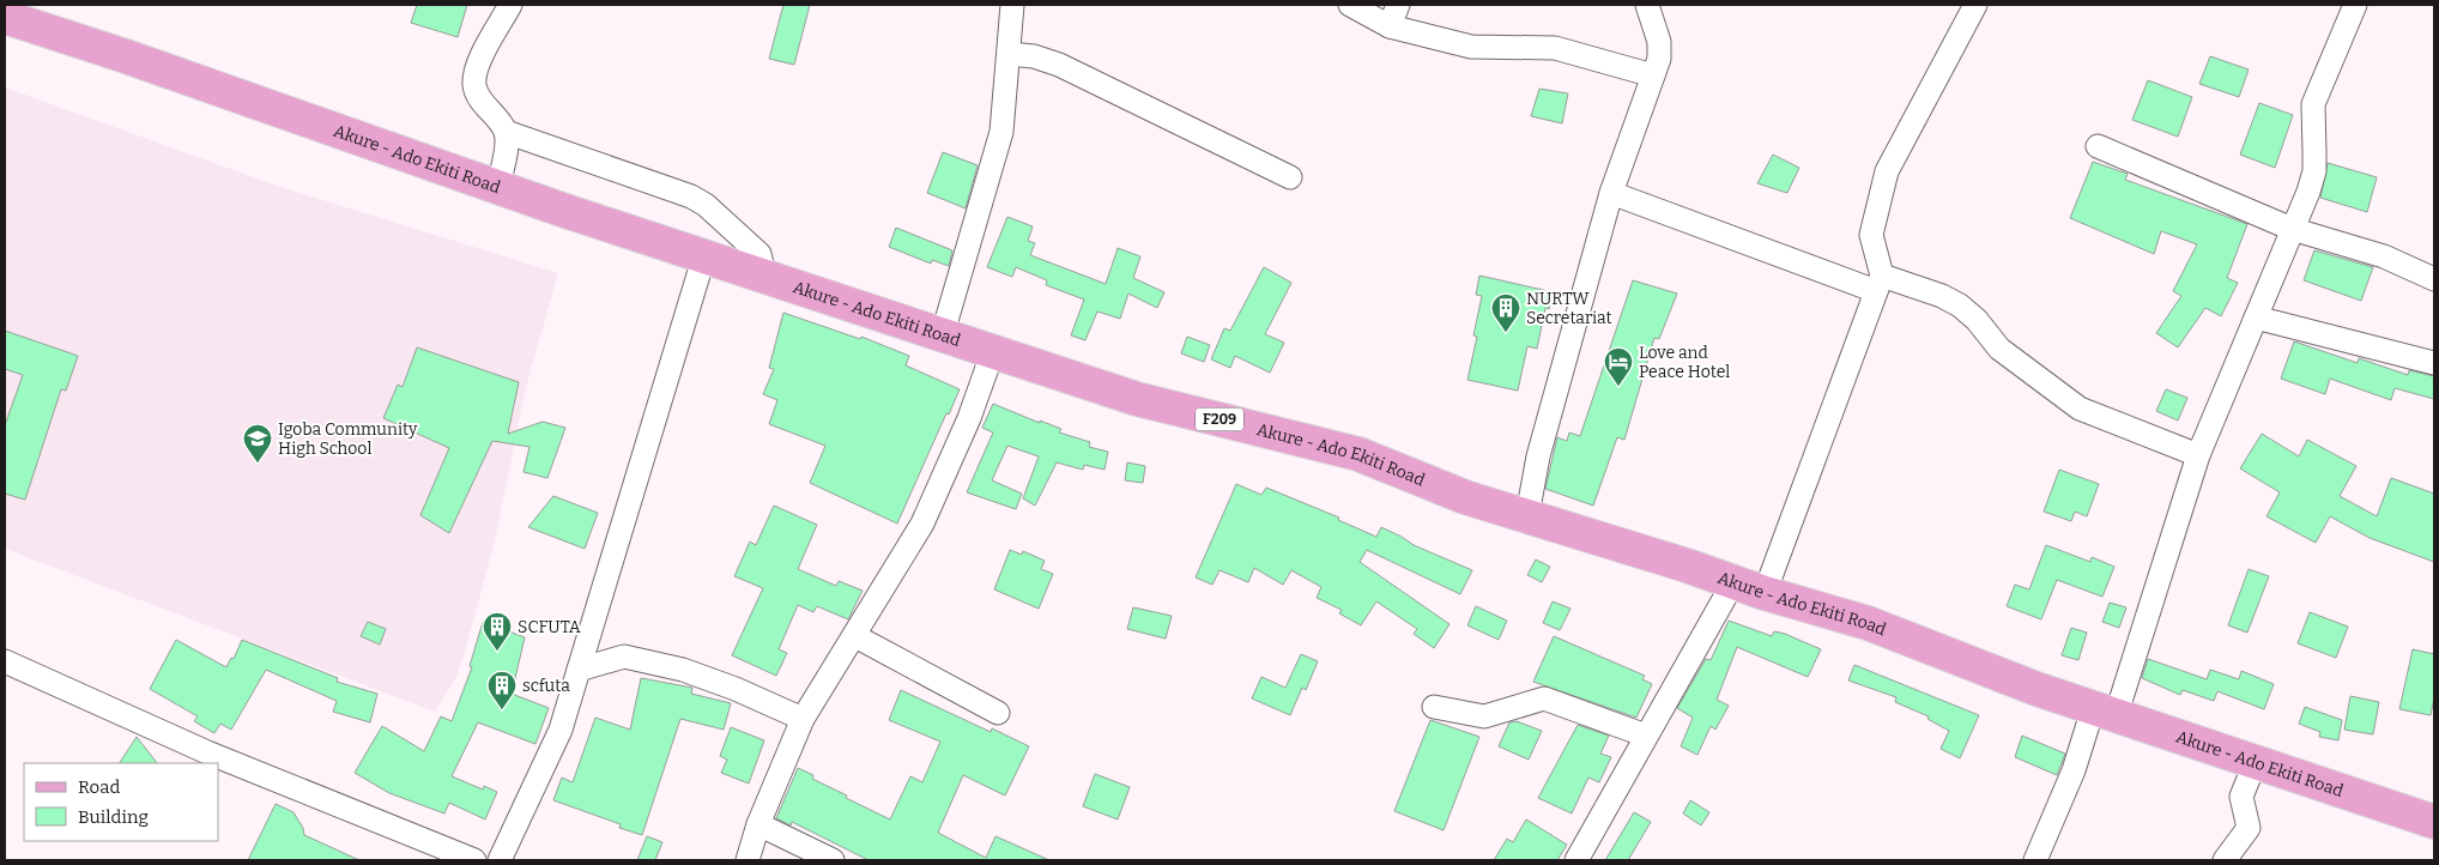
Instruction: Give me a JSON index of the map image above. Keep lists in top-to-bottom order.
{
  "streets": {
    "main road": ["Akure - Ado Ekiti Road", "F209"]
  },
  "places": {
    "building": ["NURTW Secretariat", "SCFUTA", "scfuta"],
    "hotel": ["Love and Peace Hotel"],
    "school or university": ["Igoba Community High School"]
  },
  "legend": ["Road", "Building"]
}
